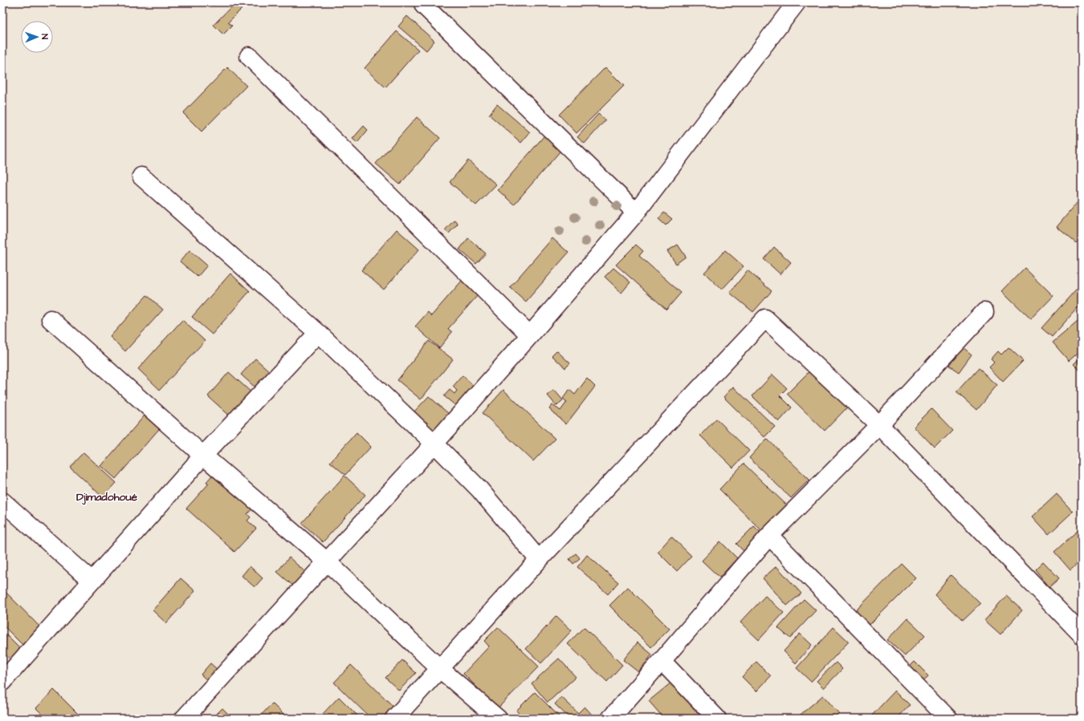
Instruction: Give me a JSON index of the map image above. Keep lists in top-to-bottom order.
{
  "districts": ["Djimadohoué"],
  "north": "right"
}
